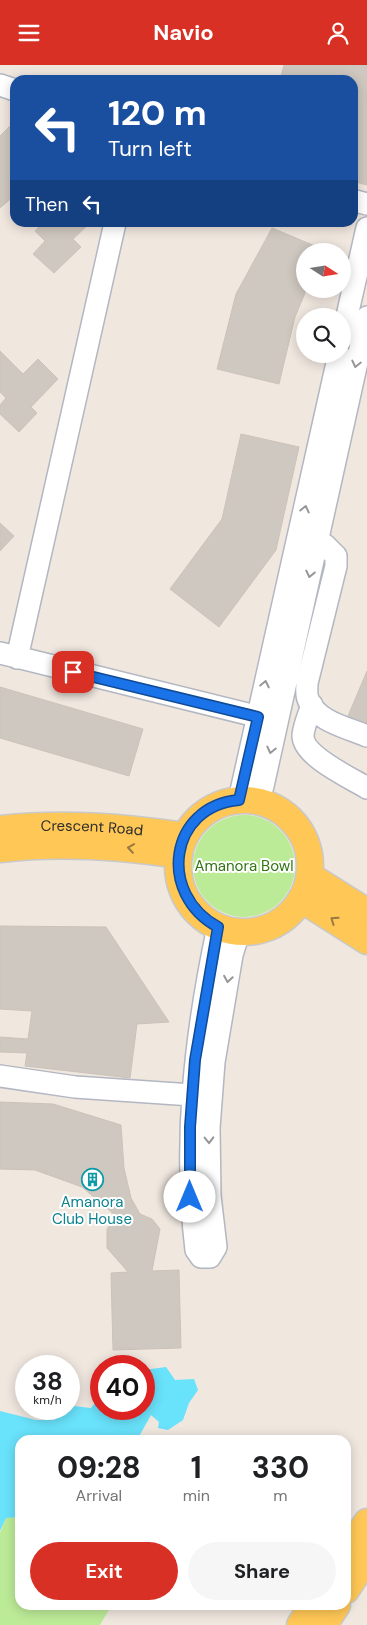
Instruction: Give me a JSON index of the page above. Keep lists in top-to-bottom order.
{
  "streets": {
    "main road": ["Crescent Road"]
  },
  "parks": ["Amanora Bowl"],
  "places": {
    "building": ["Amanora Club House"]
  },
  "north": "right",
  "page": {
    "header": "Navio",
    "turn": ["120 m", "Turn left"],
    "then": "Then",
    "speed": "38 km/h",
    "limit": "40",
    "eta": [
      "09:28",
      "Arrival",
      "1",
      "min",
      "330",
      "m"
    ],
    "buttons": ["Exit", "Share"]
  }
}
